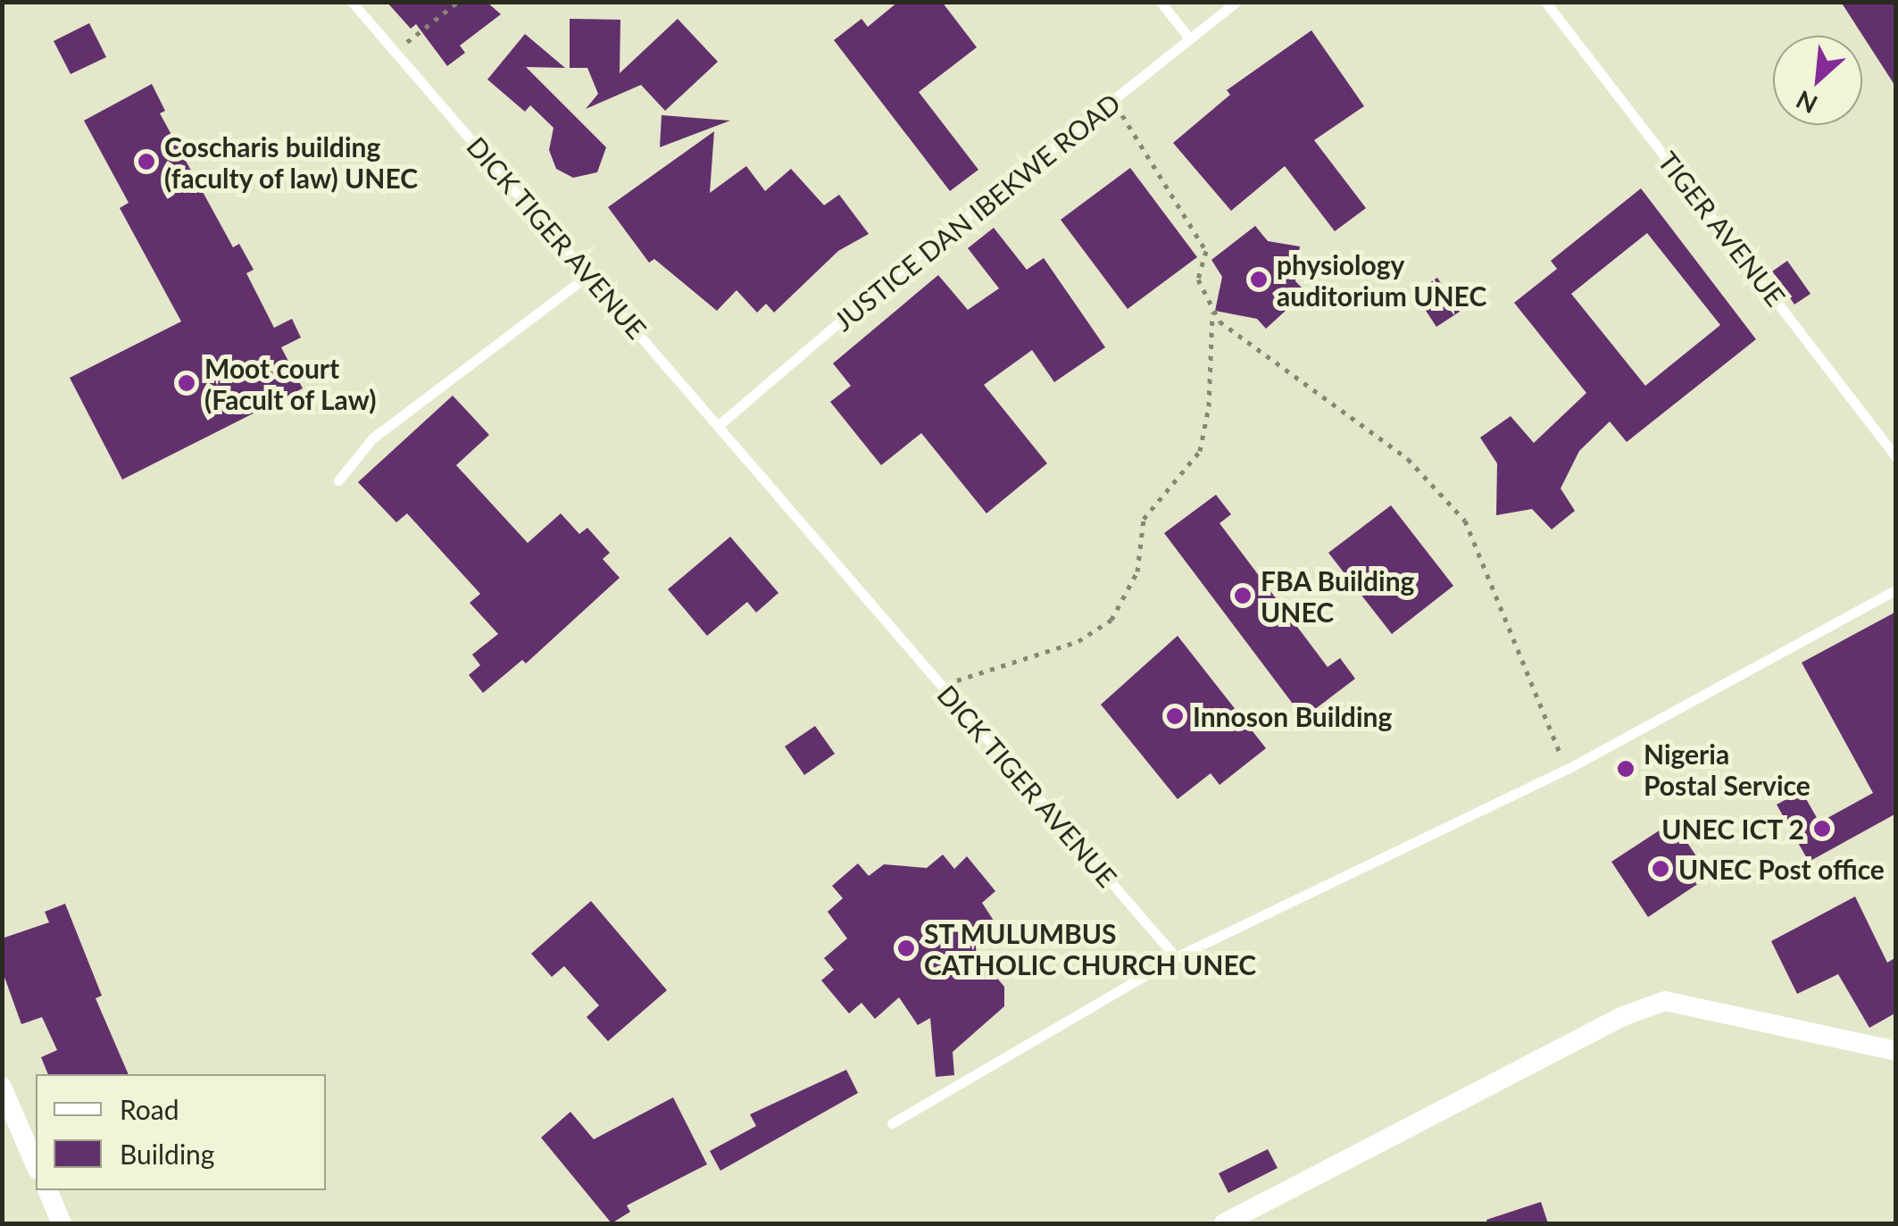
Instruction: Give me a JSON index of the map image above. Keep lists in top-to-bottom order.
{
  "streets": {
    "lane": ["JUSTICE DAN IBEKWE ROAD", "TIGER AVENUE", "DICK TIGER AVENUE"]
  },
  "crossings": [
    ["JUSTICE DAN IBEKWE ROAD", "DICK TIGER AVENUE"]
  ],
  "places": [
    "Coscharis building (faculty of law) UNEC",
    "physiology auditorium UNEC",
    "Moot court (Facult of Law)",
    "FBA Building UNEC",
    "Innoson Building",
    "Nigeria Postal Service",
    "UNEC ICT 2",
    "UNEC Post office",
    "ST MULUMBUS CATHOLIC CHURCH UNEC"
  ],
  "legend": ["Road", "Building"],
  "north": "bottom left"
}
